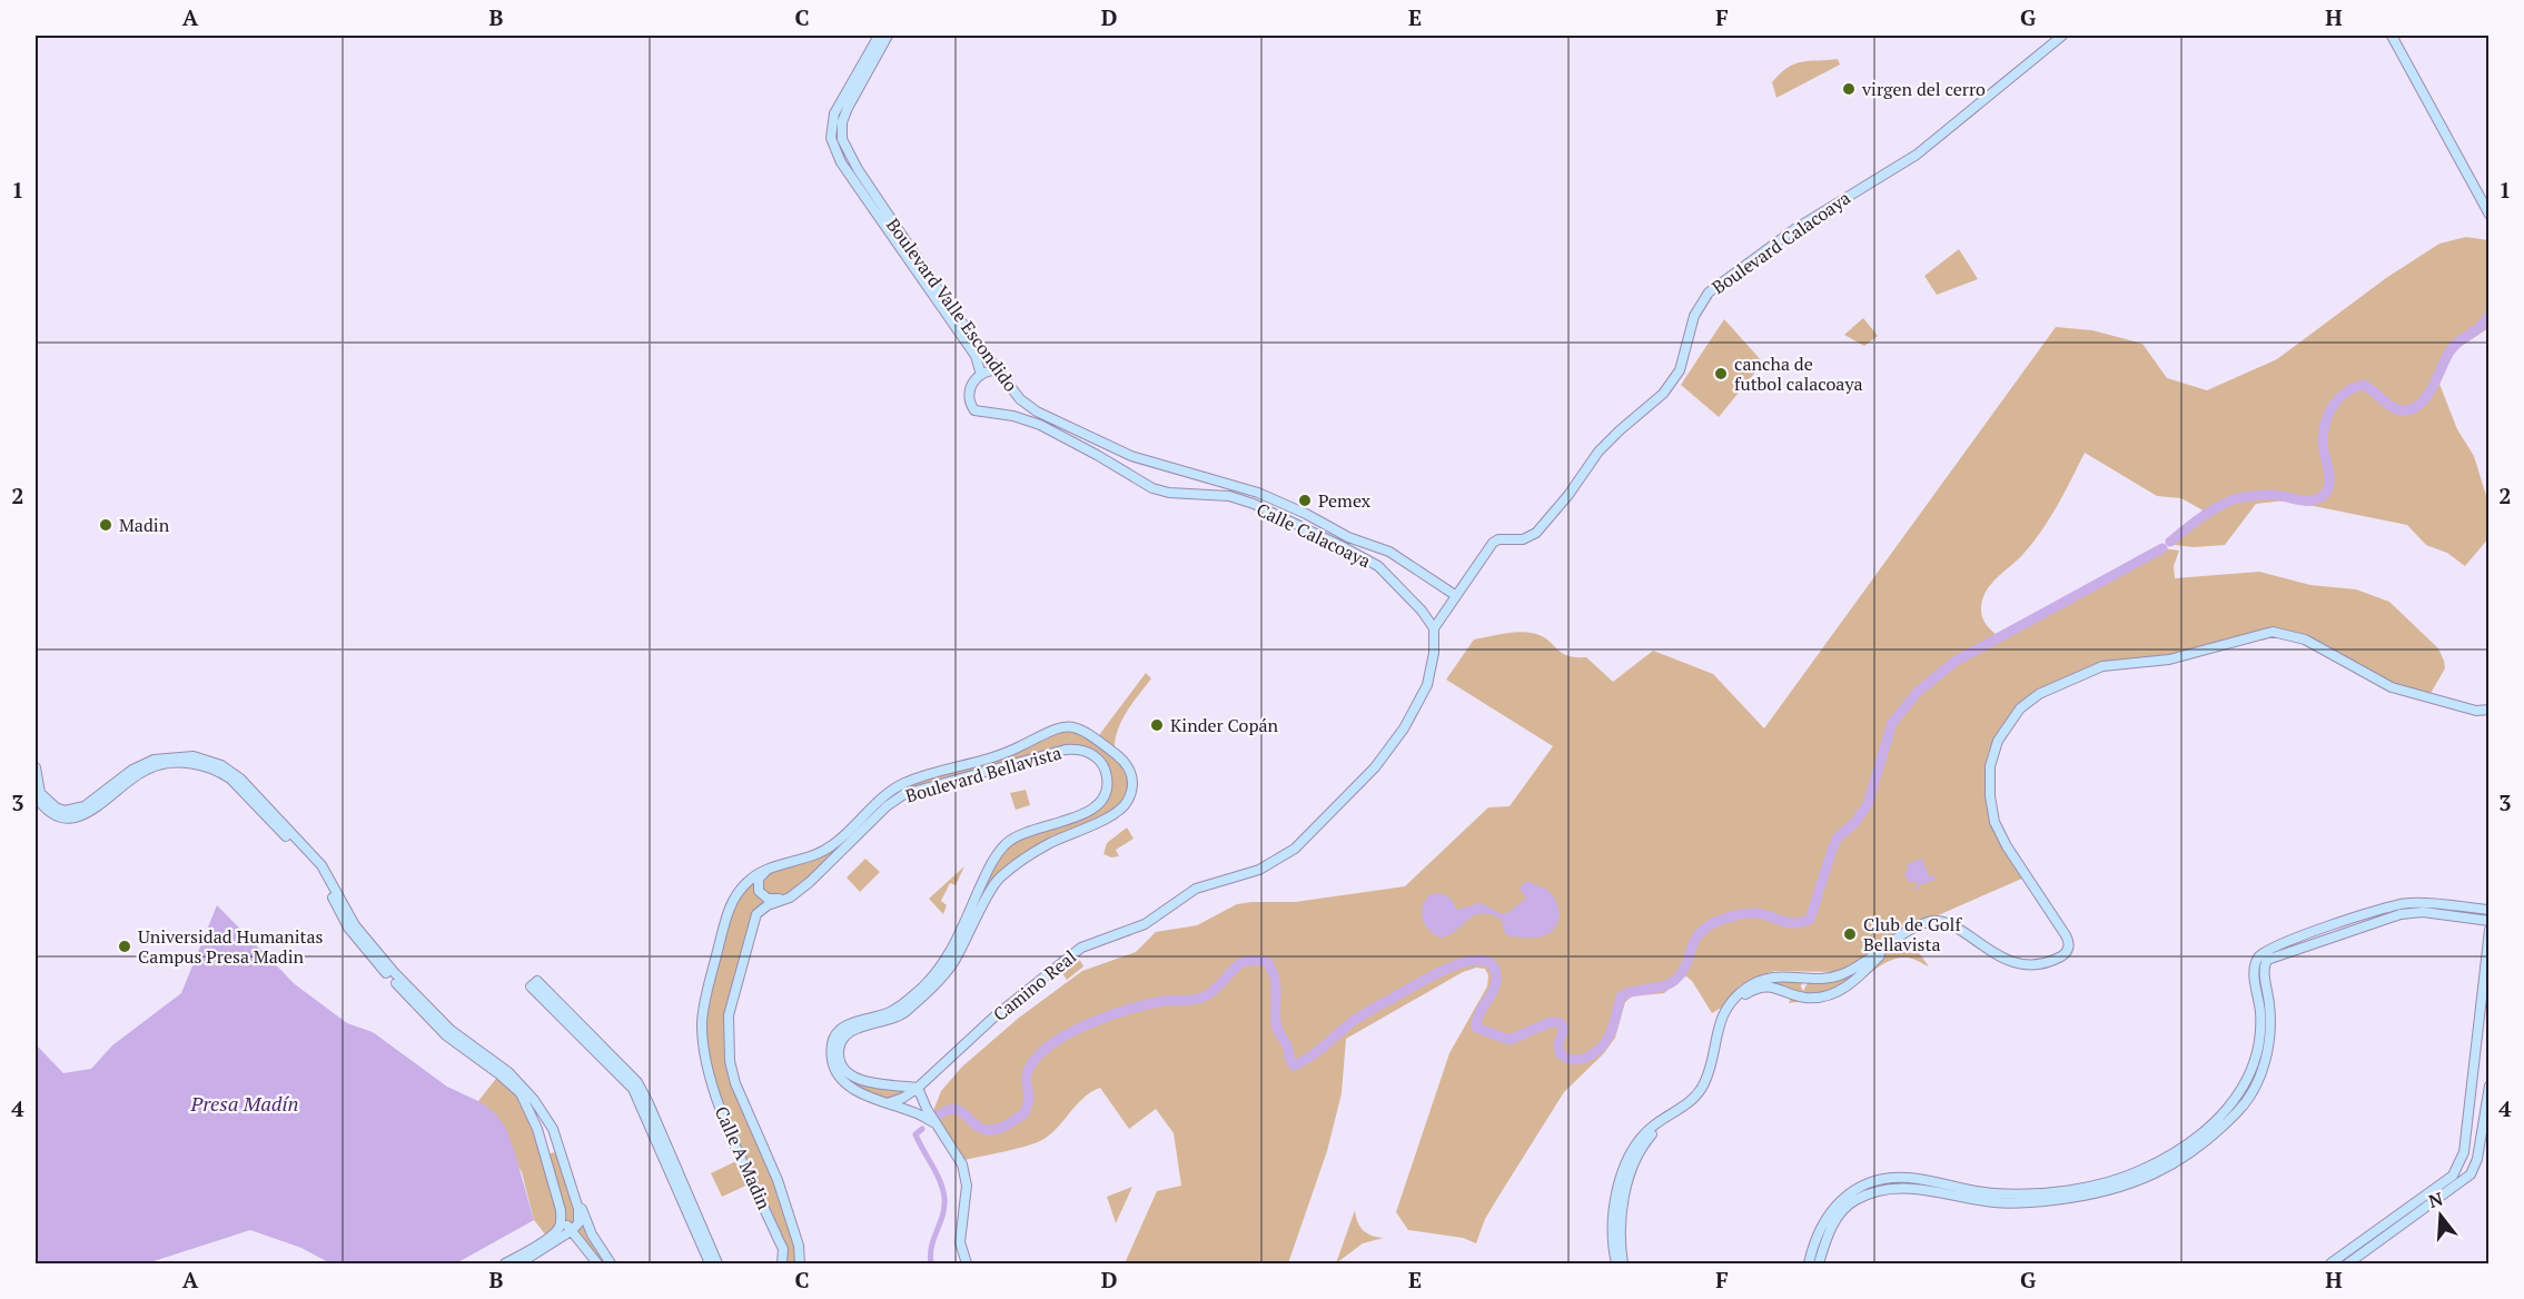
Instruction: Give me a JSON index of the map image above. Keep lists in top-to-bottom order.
{
  "streets": {
    "street": [
      "Boulevard Calacoaya",
      "Boulevard Valle Escondido",
      "Calle Calacoaya",
      "Boulevard Bellavista",
      "Camino Real",
      "Calle A Madin"
    ]
  },
  "crossings": [
    ["Boulevard Calacoaya", "Boulevard Valle Escondido"],
    ["Boulevard Valle Escondido", "Calle Calacoaya"],
    ["Calle Calacoaya", "Camino Real"],
    ["Boulevard Bellavista", "Calle A Madin"]
  ],
  "water": ["Presa Madín"],
  "places": [
    "virgen del cerro",
    "cancha de futbol calacoaya",
    "Pemex",
    "Madin",
    "Kinder Copán",
    "Club de Golf Bellavista",
    "Universidad Humanitas Campus Presa Madin"
  ],
  "north": "top",
  "grid": {
    "columns": [
      "A",
      "B",
      "C",
      "D",
      "E",
      "F",
      "G",
      "H"
    ],
    "rows": [
      "1",
      "2",
      "3",
      "4"
    ]
  }
}
